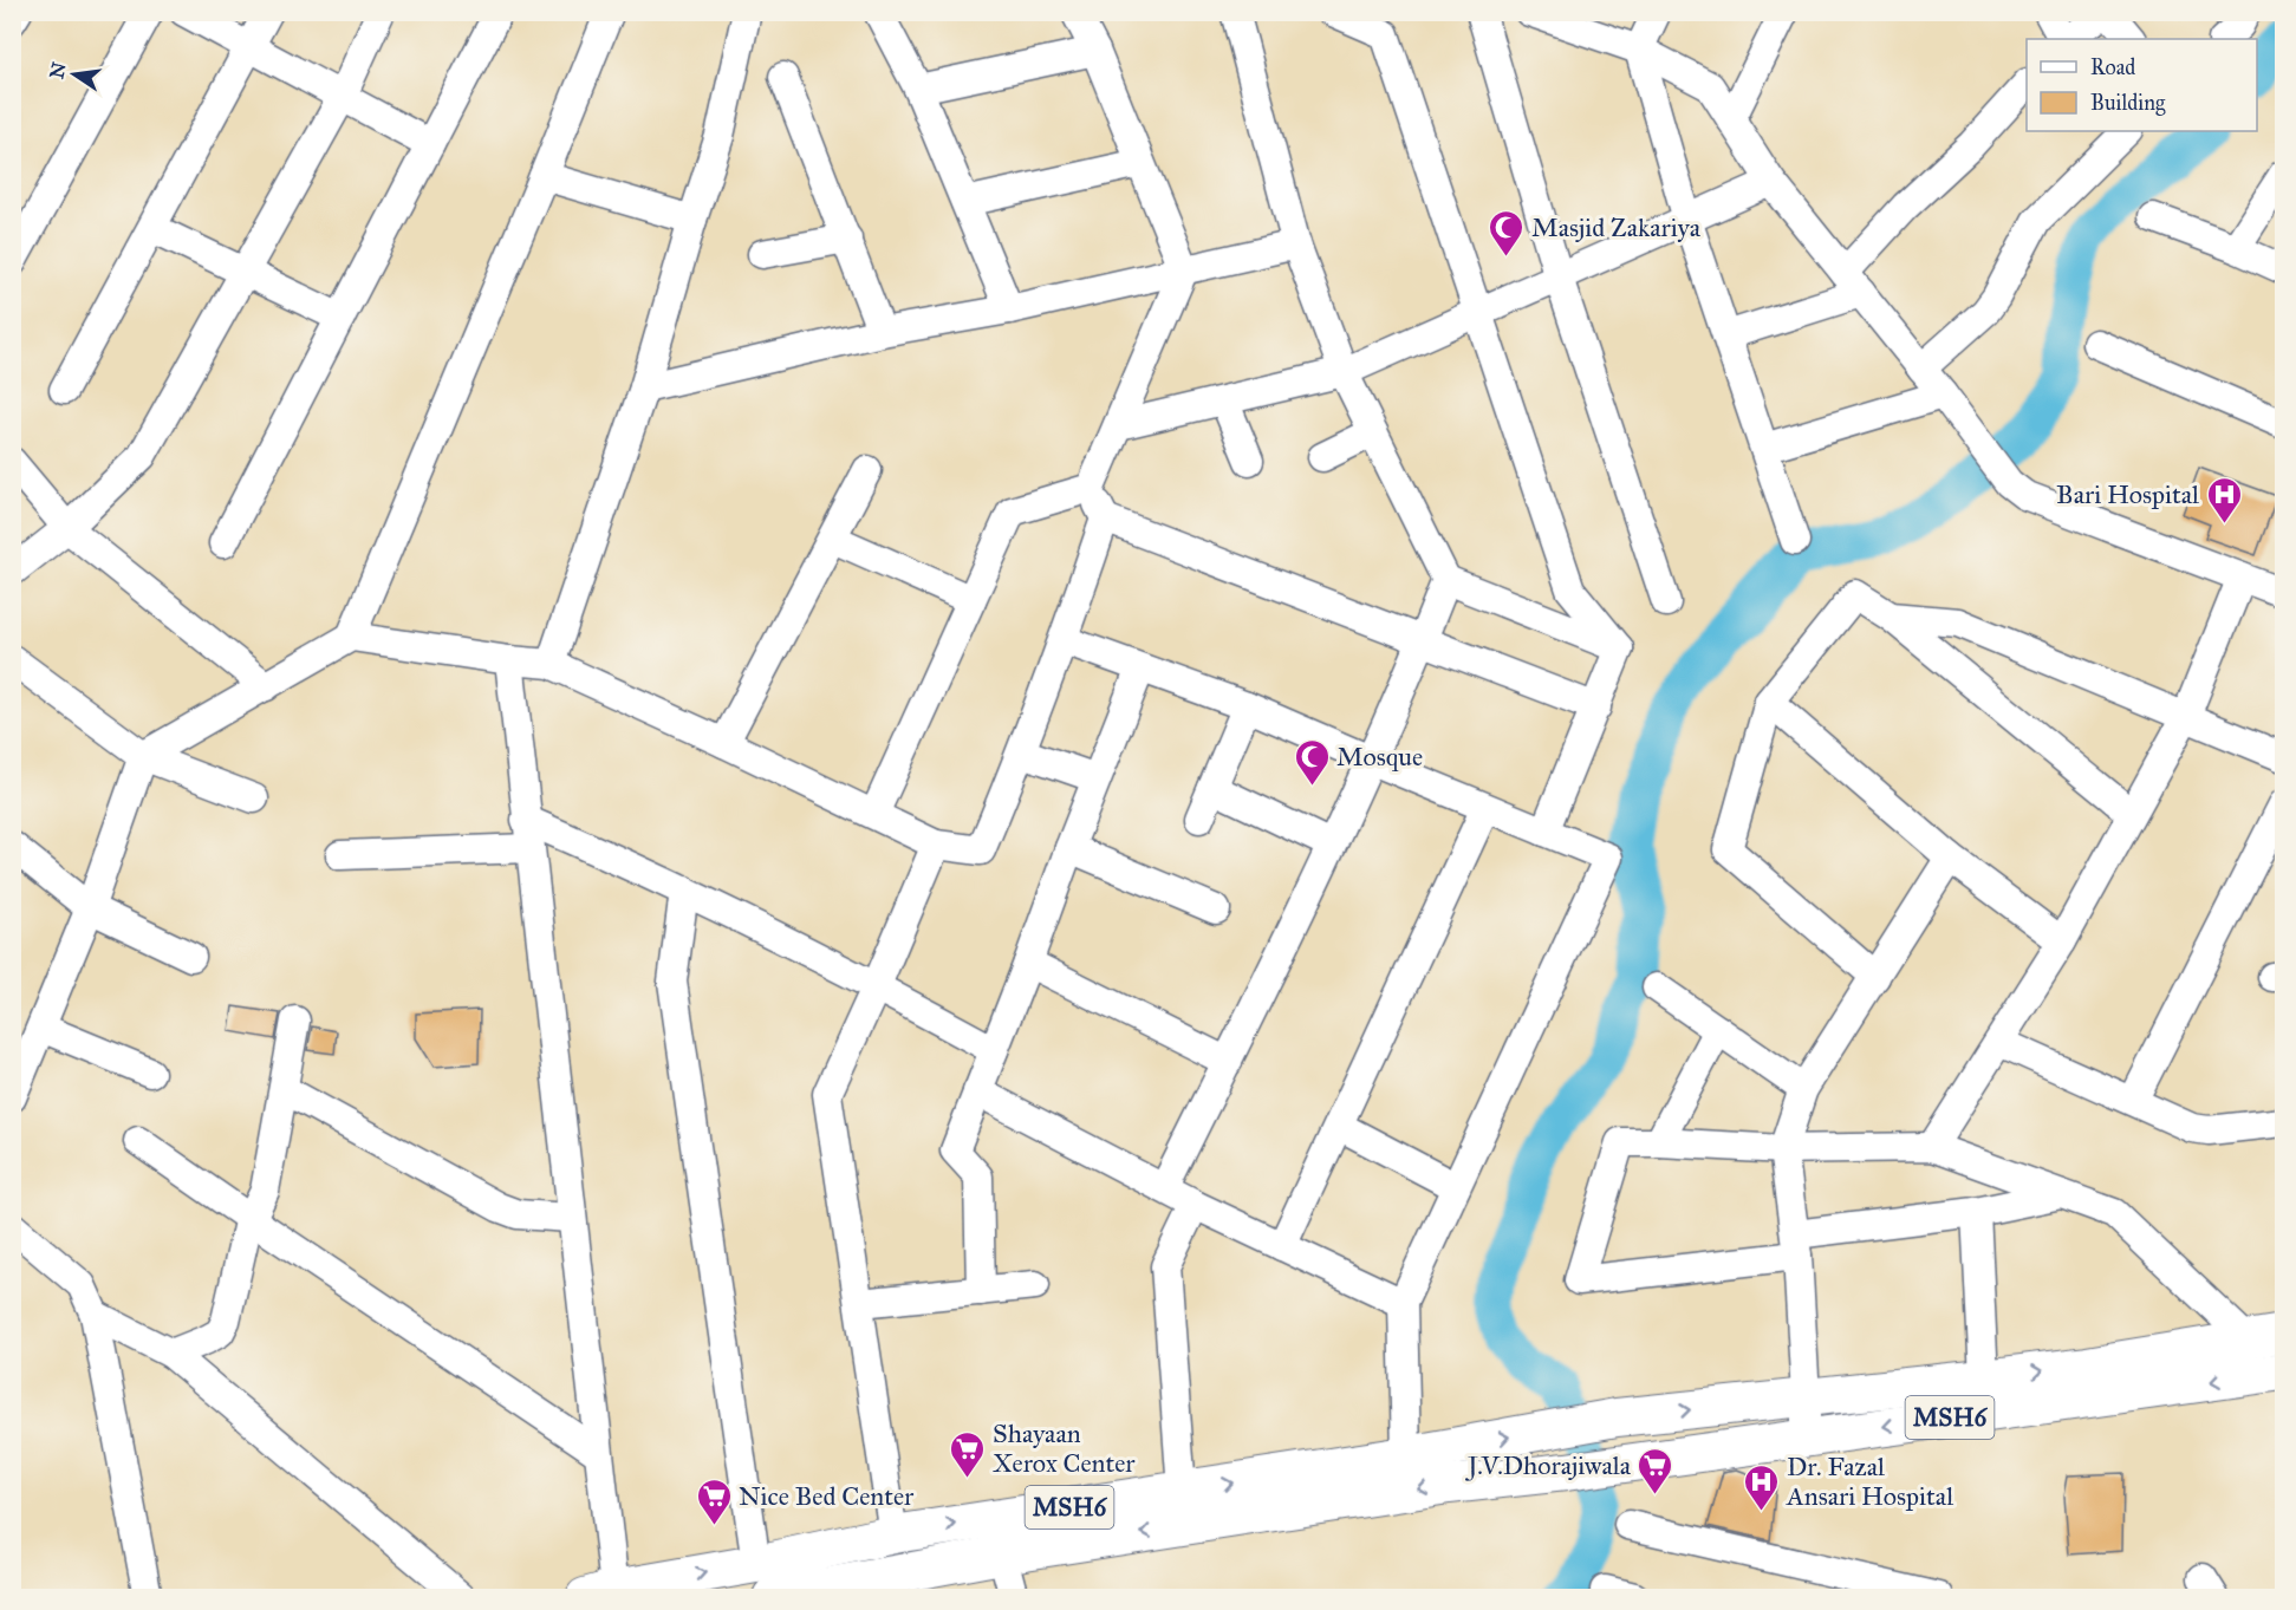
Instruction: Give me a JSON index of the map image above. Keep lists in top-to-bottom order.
{
  "streets": {
    "main road": ["MSH6"]
  },
  "places": {
    "mosque": ["Masjid Zakariya", "Mosque"],
    "hospital": ["Bari Hospital", "Dr. Fazal Ansari Hospital"],
    "supermarket": ["Shayaan Xerox Center", "J.V.Dhorajiwala", "Nice Bed Center"]
  },
  "legend": ["Road", "Building"],
  "north": "left"
}
